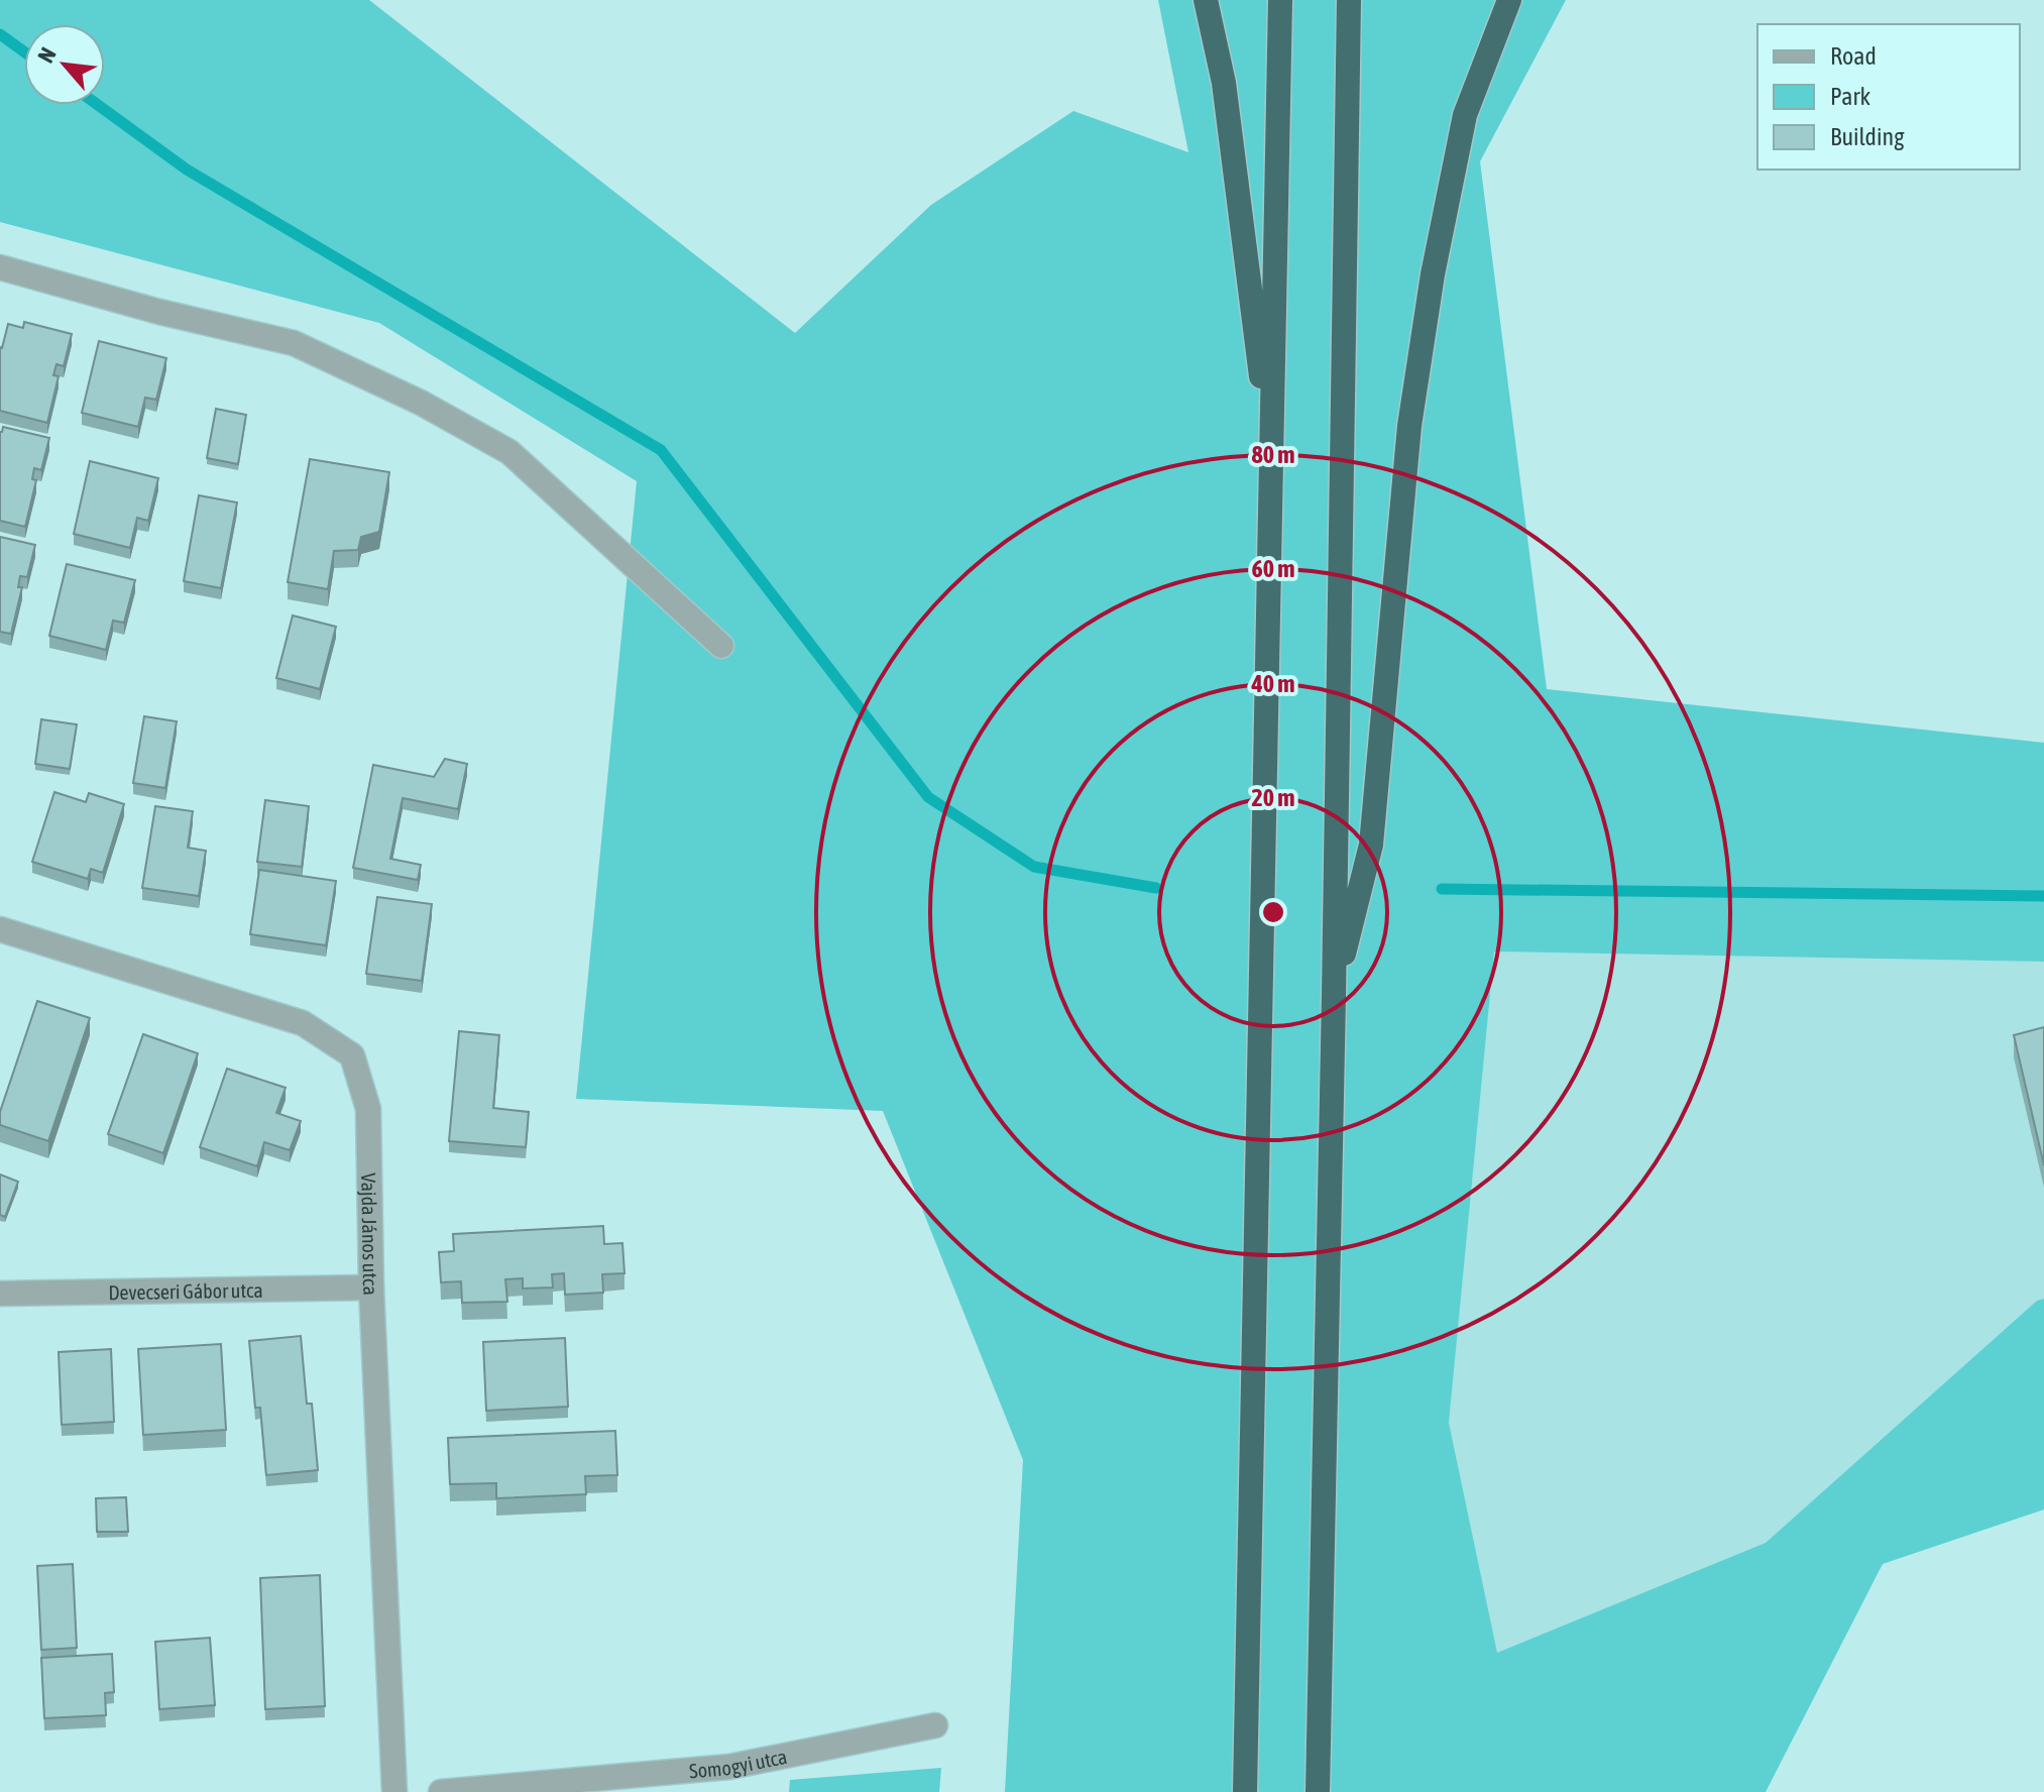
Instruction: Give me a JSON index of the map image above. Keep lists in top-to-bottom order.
{
  "streets": {
    "street": ["Vajda János utca", "Devecseri Gábor utca", "Somogyi utca"]
  },
  "crossings": [
    ["Vajda János utca", "Devecseri Gábor utca"]
  ],
  "legend": ["Road", "Park", "Building"],
  "north": "top left",
  "rings": [
    "80 m",
    "60 m",
    "40 m",
    "20 m"
  ]
}
